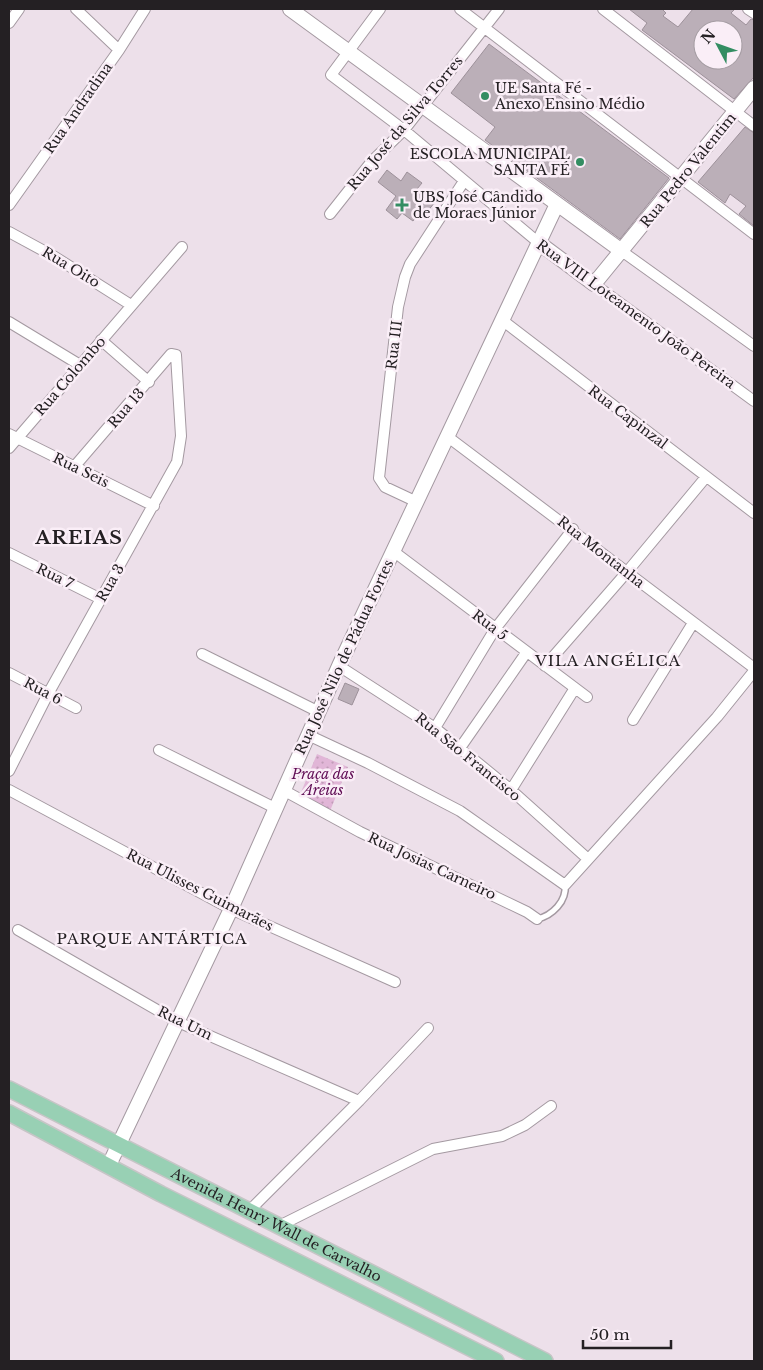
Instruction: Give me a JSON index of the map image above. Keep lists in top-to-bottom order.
{
  "streets": {
    "main road": ["Avenida Henry Wall de Carvalho"],
    "street": [
      "Rua Andradina",
      "Rua José da Silva Torres",
      "Rua Pedro Valentim",
      "Rua Oito",
      "Rua VIII Loteamento João Pereira",
      "Rua III",
      "Rua Colombo",
      "Rua 13",
      "Rua Capinzal",
      "Rua Seis",
      "Rua Montanha",
      "Rua 7",
      "Rua 3",
      "Rua 5",
      "Rua José Nilo de Pádua Fortes",
      "Rua 6",
      "Rua São Francisco",
      "Rua Josias Carneiro",
      "Rua Ulisses Guimarães",
      "Rua Um"
    ]
  },
  "crossings": [
    ["Rua José da Silva Torres", "Rua VIII Loteamento João Pereira"],
    ["Rua Pedro Valentim", "Rua VIII Loteamento João Pereira"],
    ["Rua Oito", "Rua Colombo"],
    ["Rua VIII Loteamento João Pereira", "Rua III"],
    ["Rua VIII Loteamento João Pereira", "Rua José Nilo de Pádua Fortes"],
    ["Rua III", "Rua José Nilo de Pádua Fortes"],
    ["Rua Colombo", "Rua Seis"],
    ["Rua 13", "Rua Seis"],
    ["Rua 13", "Rua 3"],
    ["Rua Capinzal", "Rua José Nilo de Pádua Fortes"],
    ["Rua Seis", "Rua 3"],
    ["Rua Montanha", "Rua José Nilo de Pádua Fortes"],
    ["Rua Montanha", "Rua Josias Carneiro"],
    ["Rua 7", "Rua 3"],
    ["Rua 3", "Rua 6"],
    ["Rua 5", "Rua José Nilo de Pádua Fortes"],
    ["Rua José Nilo de Pádua Fortes", "Rua São Francisco"],
    ["Rua José Nilo de Pádua Fortes", "Rua Josias Carneiro"],
    ["Rua José Nilo de Pádua Fortes", "Rua Ulisses Guimarães"],
    ["Rua José Nilo de Pádua Fortes", "Rua Um"],
    ["Rua José Nilo de Pádua Fortes", "Avenida Henry Wall de Carvalho"],
    ["Rua São Francisco", "Rua Josias Carneiro"]
  ],
  "districts": ["AREIAS", "VILA ANGÉLICA", "PARQUE ANTÁRTICA"],
  "parks": ["Praça das Areias"],
  "places": {
    "other": ["UE Santa Fé - Anexo Ensino Médio", "ESCOLA MUNICIPAL SANTA FÉ"],
    "health": ["UBS José Cândido de Moraes Júnior"]
  },
  "scale_bar": "50 m",
  "north": "top left"
}
